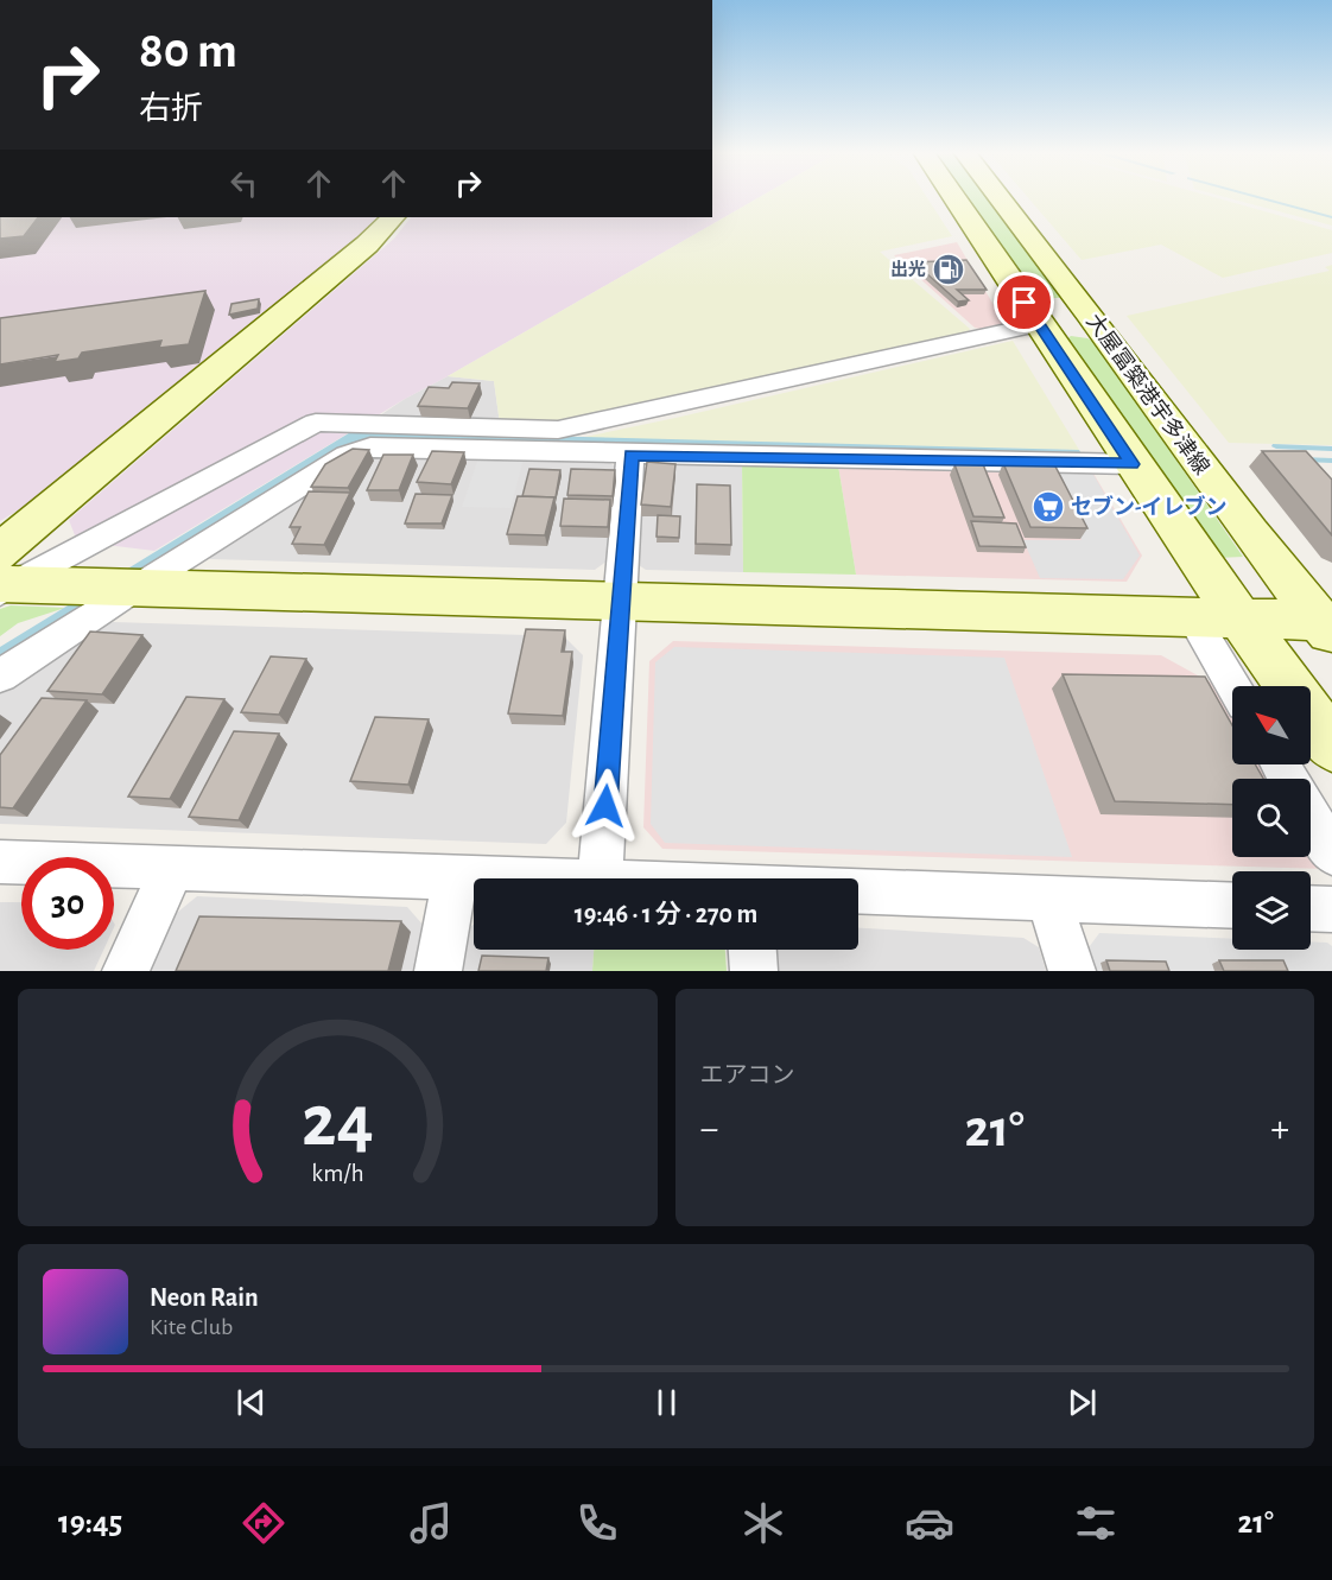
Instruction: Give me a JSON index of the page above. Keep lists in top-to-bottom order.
{
  "streets": {
    "main road": ["大屋冨築港宇多津線"]
  },
  "places": {
    "fuel station": ["出光"],
    "supermarket": ["セブン-イレブン"]
  },
  "north": "top left",
  "page": {
    "turn": ["80 m", "右折"],
    "limit": "30",
    "trip": "19:46 · 1 分 · 270 m",
    "tile": "エアコン",
    "heat": ["−", "21°", "+"],
    "song": ["Neon Rain", "Kite Club"],
    "tabs": ["19:45", "21°"],
    "gauge": ["24", "km/h"]
  }
}
